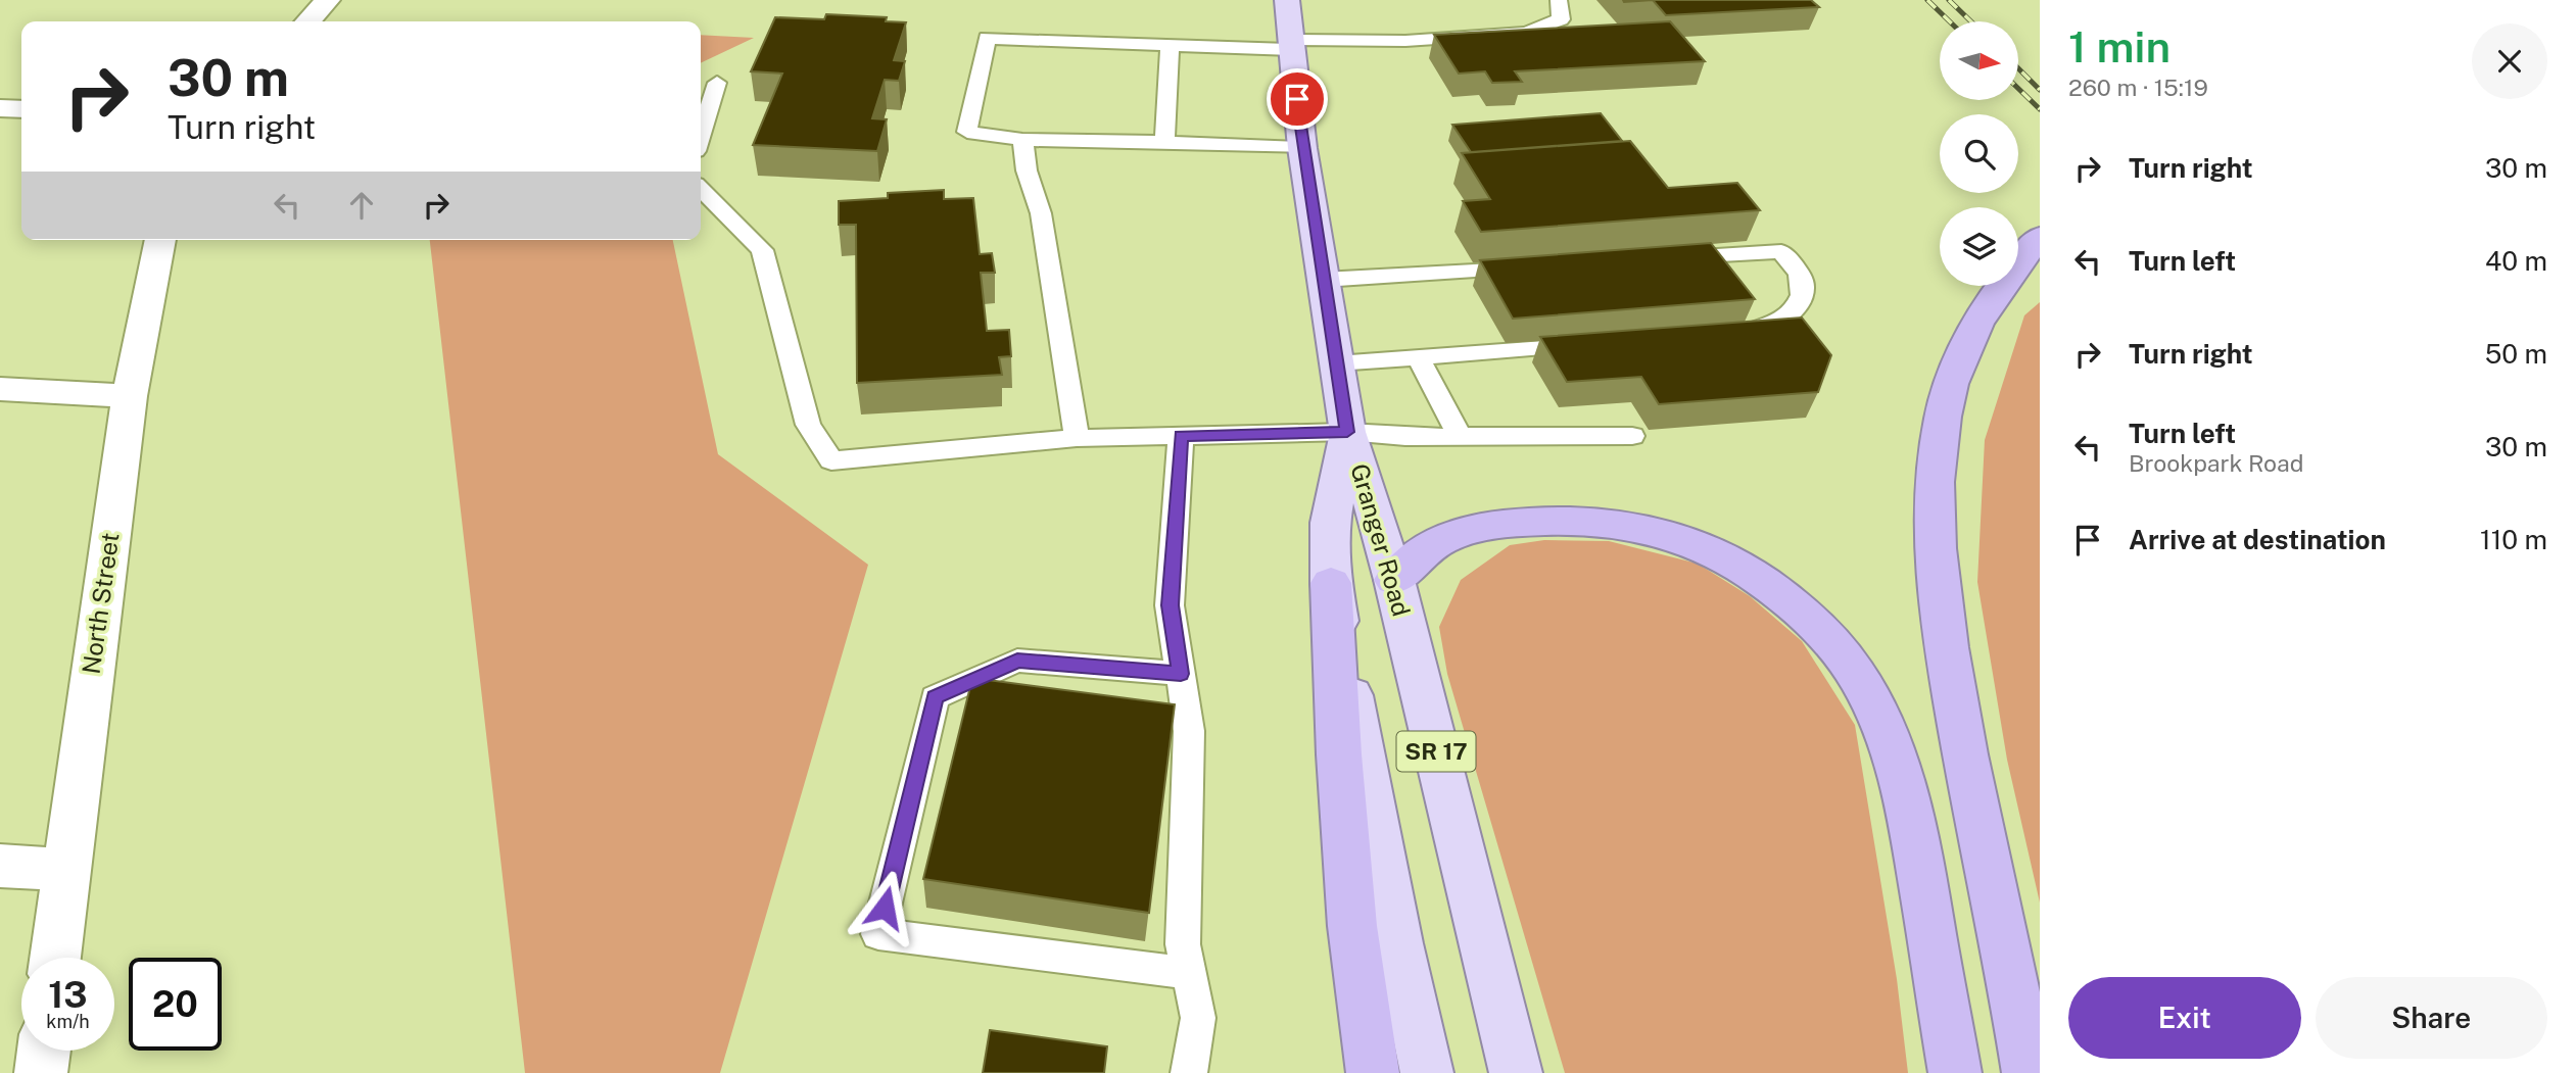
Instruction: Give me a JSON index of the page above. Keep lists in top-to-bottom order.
{
  "streets": {
    "main road": ["Granger Road", "SR 17"],
    "street": ["North Street"]
  },
  "crossings": [
    ["Granger Road", "SR 17"]
  ],
  "north": "right",
  "page": {
    "heading": ["1 min", "260 m · 15:19"],
    "turn": ["30 m", "Turn right"],
    "list": [
      {
        "name": "Turn right",
        "value": "30 m"
      },
      {
        "name": "Turn left",
        "value": "40 m"
      },
      {
        "name": "Turn right",
        "value": "50 m"
      },
      {
        "name": "Turn left",
        "note": "Brookpark Road",
        "value": "30 m"
      },
      {
        "name": "Arrive at destination",
        "value": "110 m"
      }
    ],
    "speed": "13 km/h",
    "limit": "20",
    "buttons": ["Exit", "Share"]
  }
}
